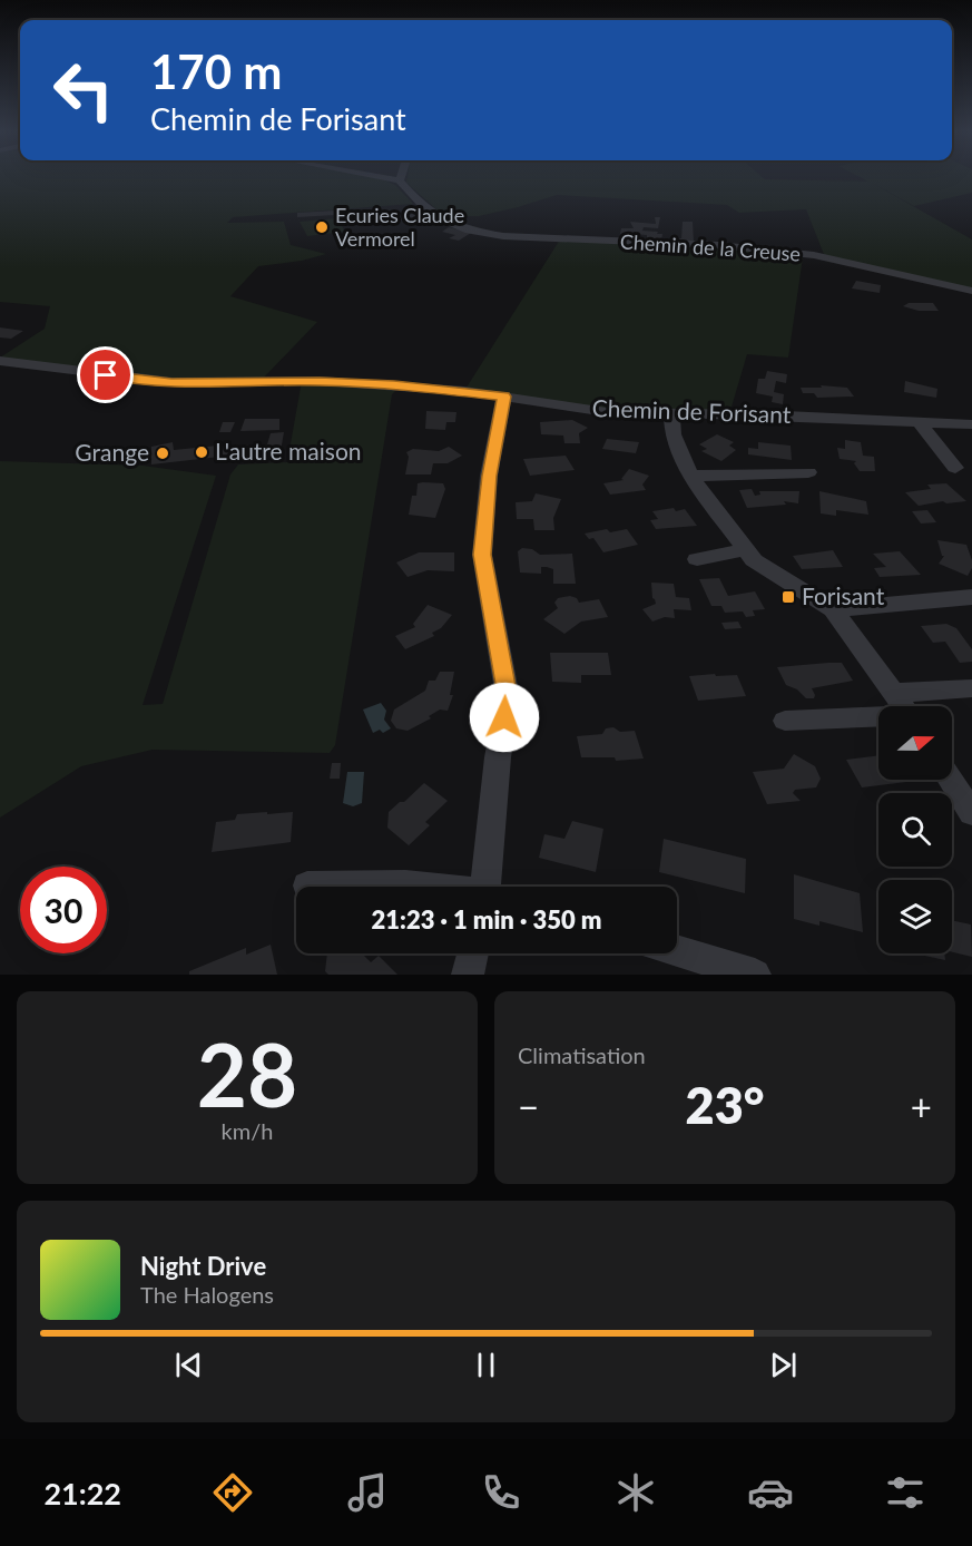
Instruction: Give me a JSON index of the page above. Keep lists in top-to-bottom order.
{
  "streets": {
    "street": ["Chemin de la Creuse", "Chemin de Forisant"]
  },
  "places": {
    "other": ["Ecuries Claude Vermorel", "L'autre maison", "Grange"],
    "transit": ["Forisant"]
  },
  "north": "right",
  "page": {
    "turn": ["170 m", "Chemin de Forisant"],
    "limit": "30",
    "trip": "21:23 · 1 min · 350 m",
    "tile": [
      ["28", "km/h"],
      "Climatisation"
    ],
    "heat": ["−", "23°", "+"],
    "song": ["Night Drive", "The Halogens"],
    "tabs": "21:22"
  }
}
